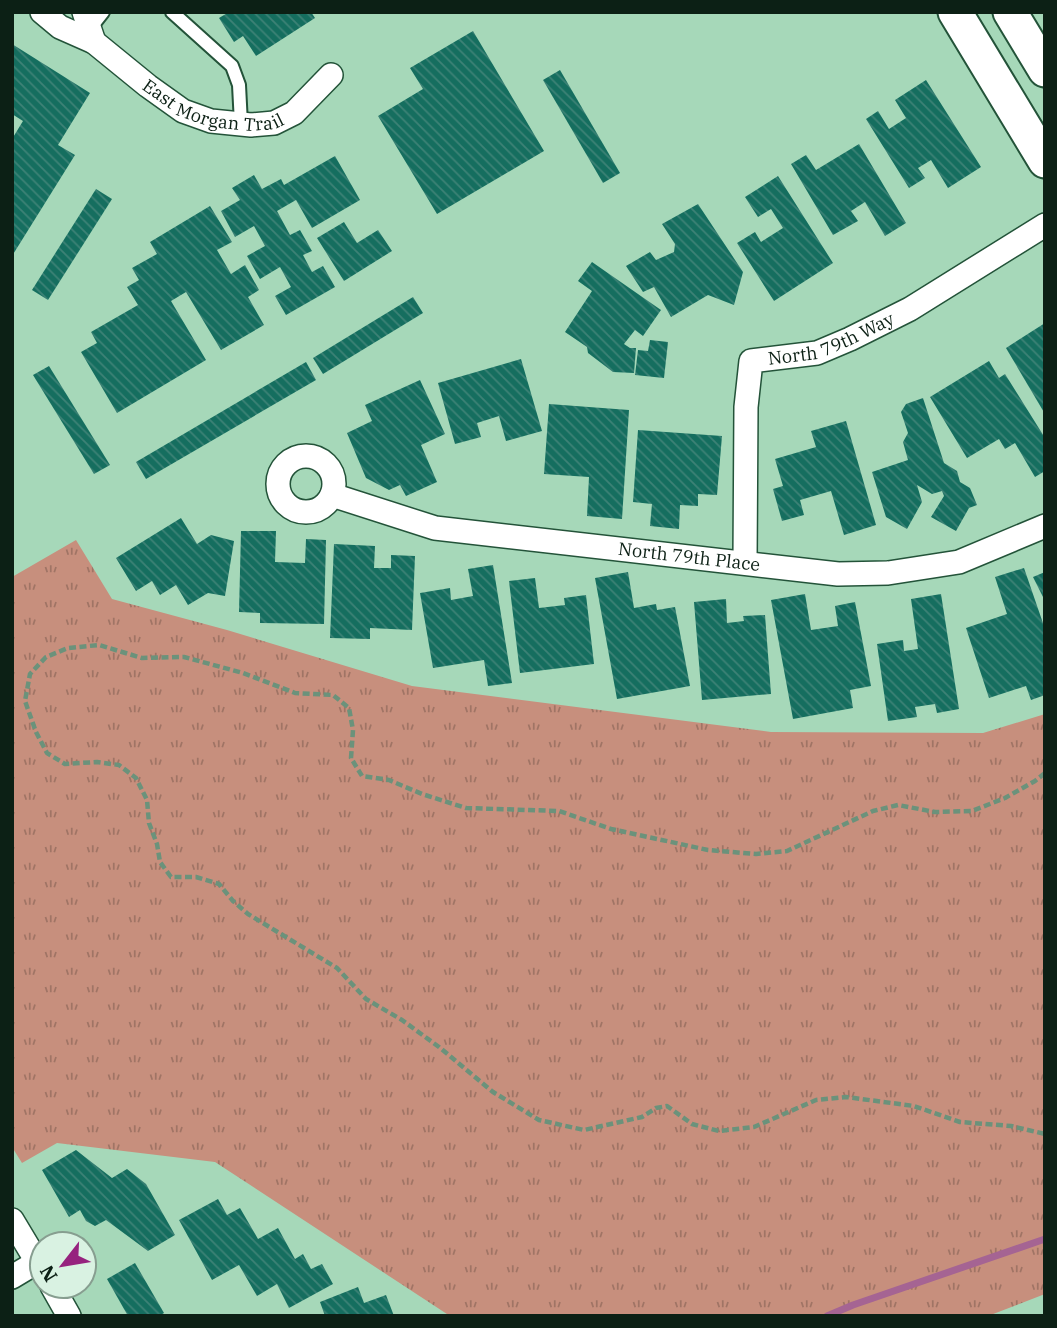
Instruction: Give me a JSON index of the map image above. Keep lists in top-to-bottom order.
{
  "streets": {
    "street": ["East Morgan Trail", "North 79th Way", "North 79th Place"]
  },
  "crossings": [
    ["North 79th Way", "North 79th Place"]
  ],
  "north": "bottom left"
}
